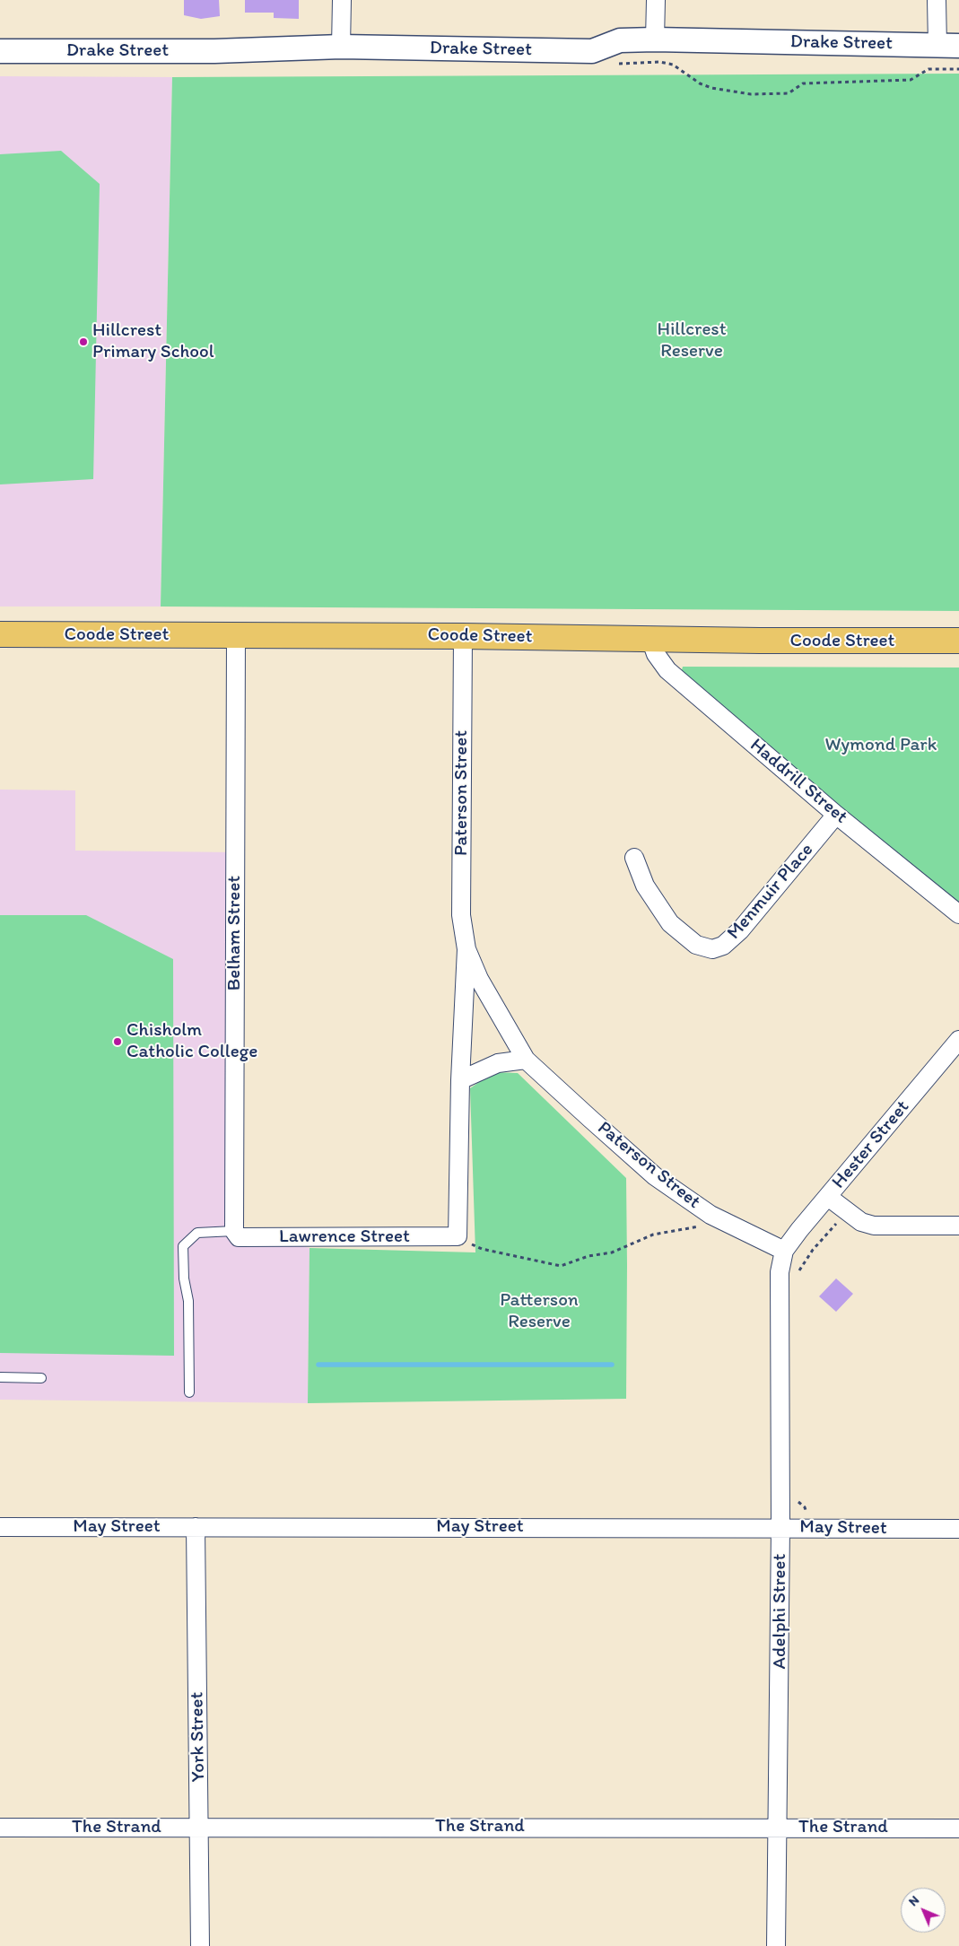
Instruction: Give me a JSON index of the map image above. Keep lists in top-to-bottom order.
{
  "streets": {
    "main road": ["Coode Street"],
    "street": [
      "Drake Street",
      "Haddrill Street",
      "Paterson Street",
      "Menmuir Place",
      "Belham Street",
      "Hester Street",
      "Lawrence Street",
      "May Street",
      "Adelphi Street",
      "York Street",
      "The Strand"
    ]
  },
  "crossings": [
    ["Coode Street", "Haddrill Street"],
    ["Coode Street", "Paterson Street"],
    ["Coode Street", "Belham Street"],
    ["Haddrill Street", "Menmuir Place"],
    ["Paterson Street", "Hester Street"],
    ["Paterson Street", "Lawrence Street"],
    ["Paterson Street", "Adelphi Street"],
    ["Belham Street", "Lawrence Street"],
    ["Hester Street", "Adelphi Street"],
    ["May Street", "Adelphi Street"],
    ["May Street", "York Street"],
    ["Adelphi Street", "The Strand"],
    ["York Street", "The Strand"]
  ],
  "parks": ["Hillcrest Reserve", "Wymond Park", "Patterson Reserve"],
  "places": ["Hillcrest Primary School", "Chisholm Catholic College"],
  "north": "top left"
}
